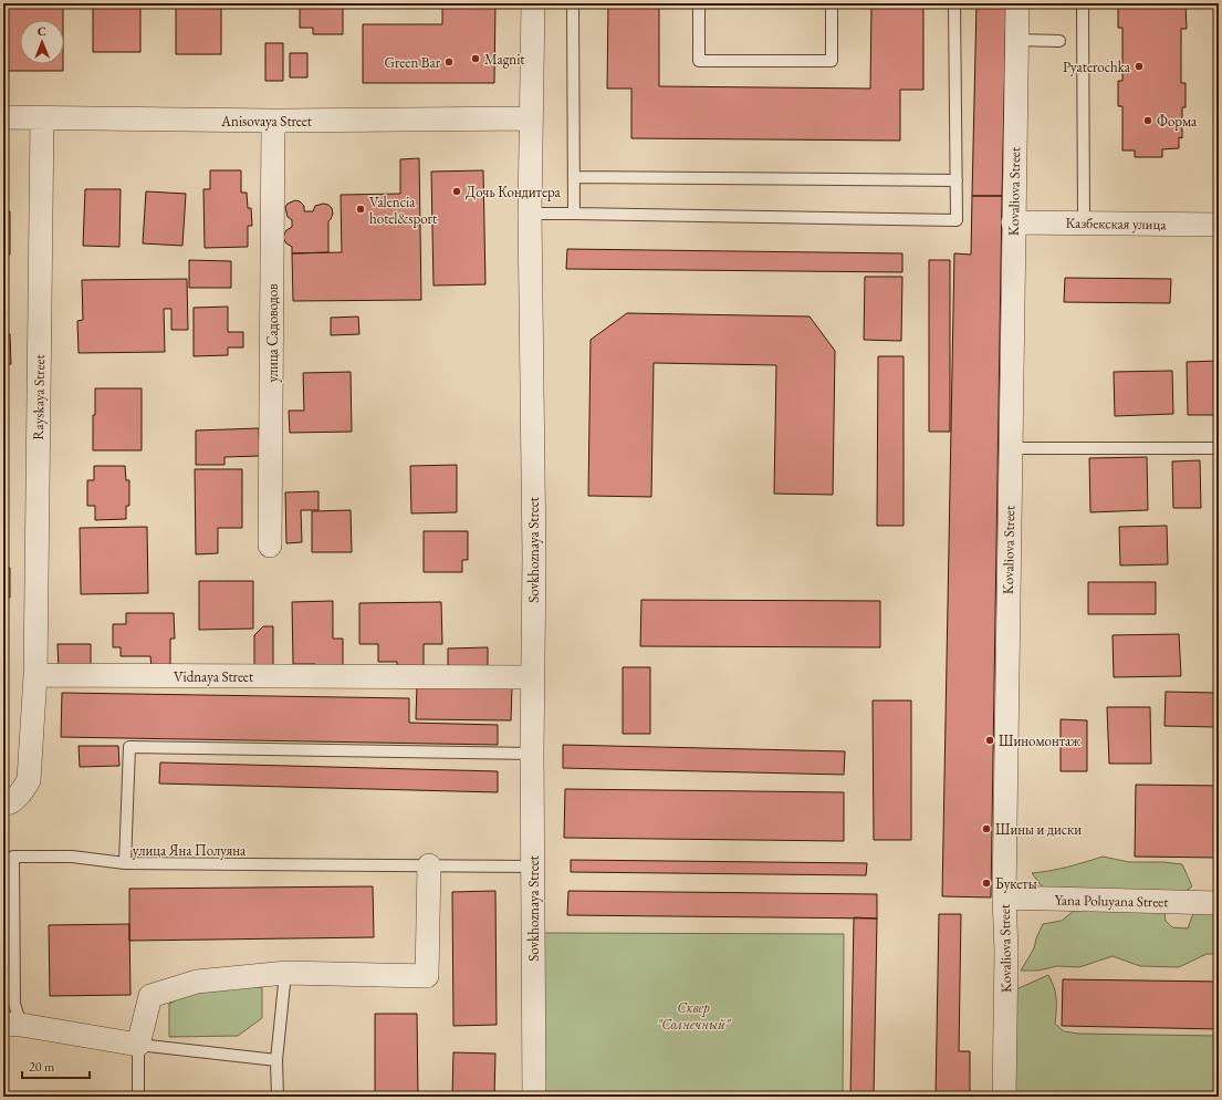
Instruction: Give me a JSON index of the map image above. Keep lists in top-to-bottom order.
{
  "streets": {
    "street": [
      "Anisovaya Street",
      "Kovaliova Street",
      "Казбекская улица",
      "улица Садоводов",
      "Rayskaya Street",
      "Sovkhoznaya Street",
      "Vidnaya Street",
      "Yana Poluyana Street"
    ],
    "lane": ["улица Яна Полуяна"]
  },
  "crossings": [
    ["Anisovaya Street", "улица Садоводов"],
    ["Anisovaya Street", "Rayskaya Street"],
    ["Anisovaya Street", "Sovkhoznaya Street"],
    ["Kovaliova Street", "Казбекская улица"],
    ["Kovaliova Street", "Yana Poluyana Street"],
    ["Rayskaya Street", "Vidnaya Street"],
    ["Sovkhoznaya Street", "Vidnaya Street"],
    ["Sovkhoznaya Street", "улица Яна Полуяна"]
  ],
  "parks": ["Сквер \"Солнечный\""],
  "places": [
    "Magnit",
    "Green Bar",
    "Pyaterochka",
    "Форма",
    "Дочь Кондитера",
    "Valencia hotel&sport",
    "Шиномонтаж",
    "Шины и диски",
    "Букеты"
  ],
  "scale_bar": "20 m",
  "north": "top"
}
